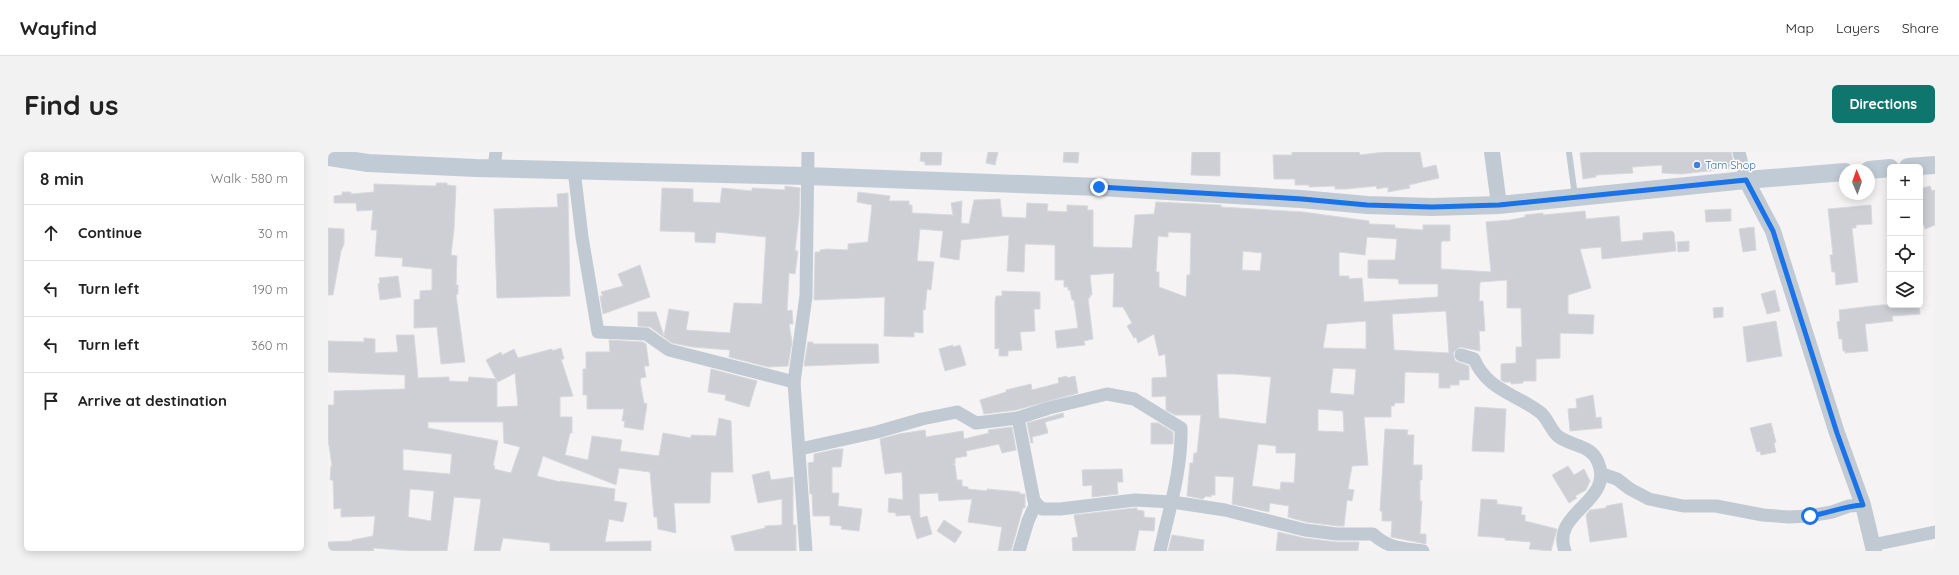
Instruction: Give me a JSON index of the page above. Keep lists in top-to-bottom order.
{
  "places": ["Tam Shop"],
  "north": "top",
  "page": {
    "header": "Wayfind",
    "nav": ["Map", "Layers", "Share"],
    "buttons": "Directions",
    "title": "Find us",
    "heading": ["8 min", "Walk · 580 m"],
    "map_buttons": ["+", "−"],
    "list": [
      ["Continue", "30 m"],
      ["Turn left", "190 m"],
      ["Turn left", "360 m"],
      "Arrive at destination"
    ]
  }
}
